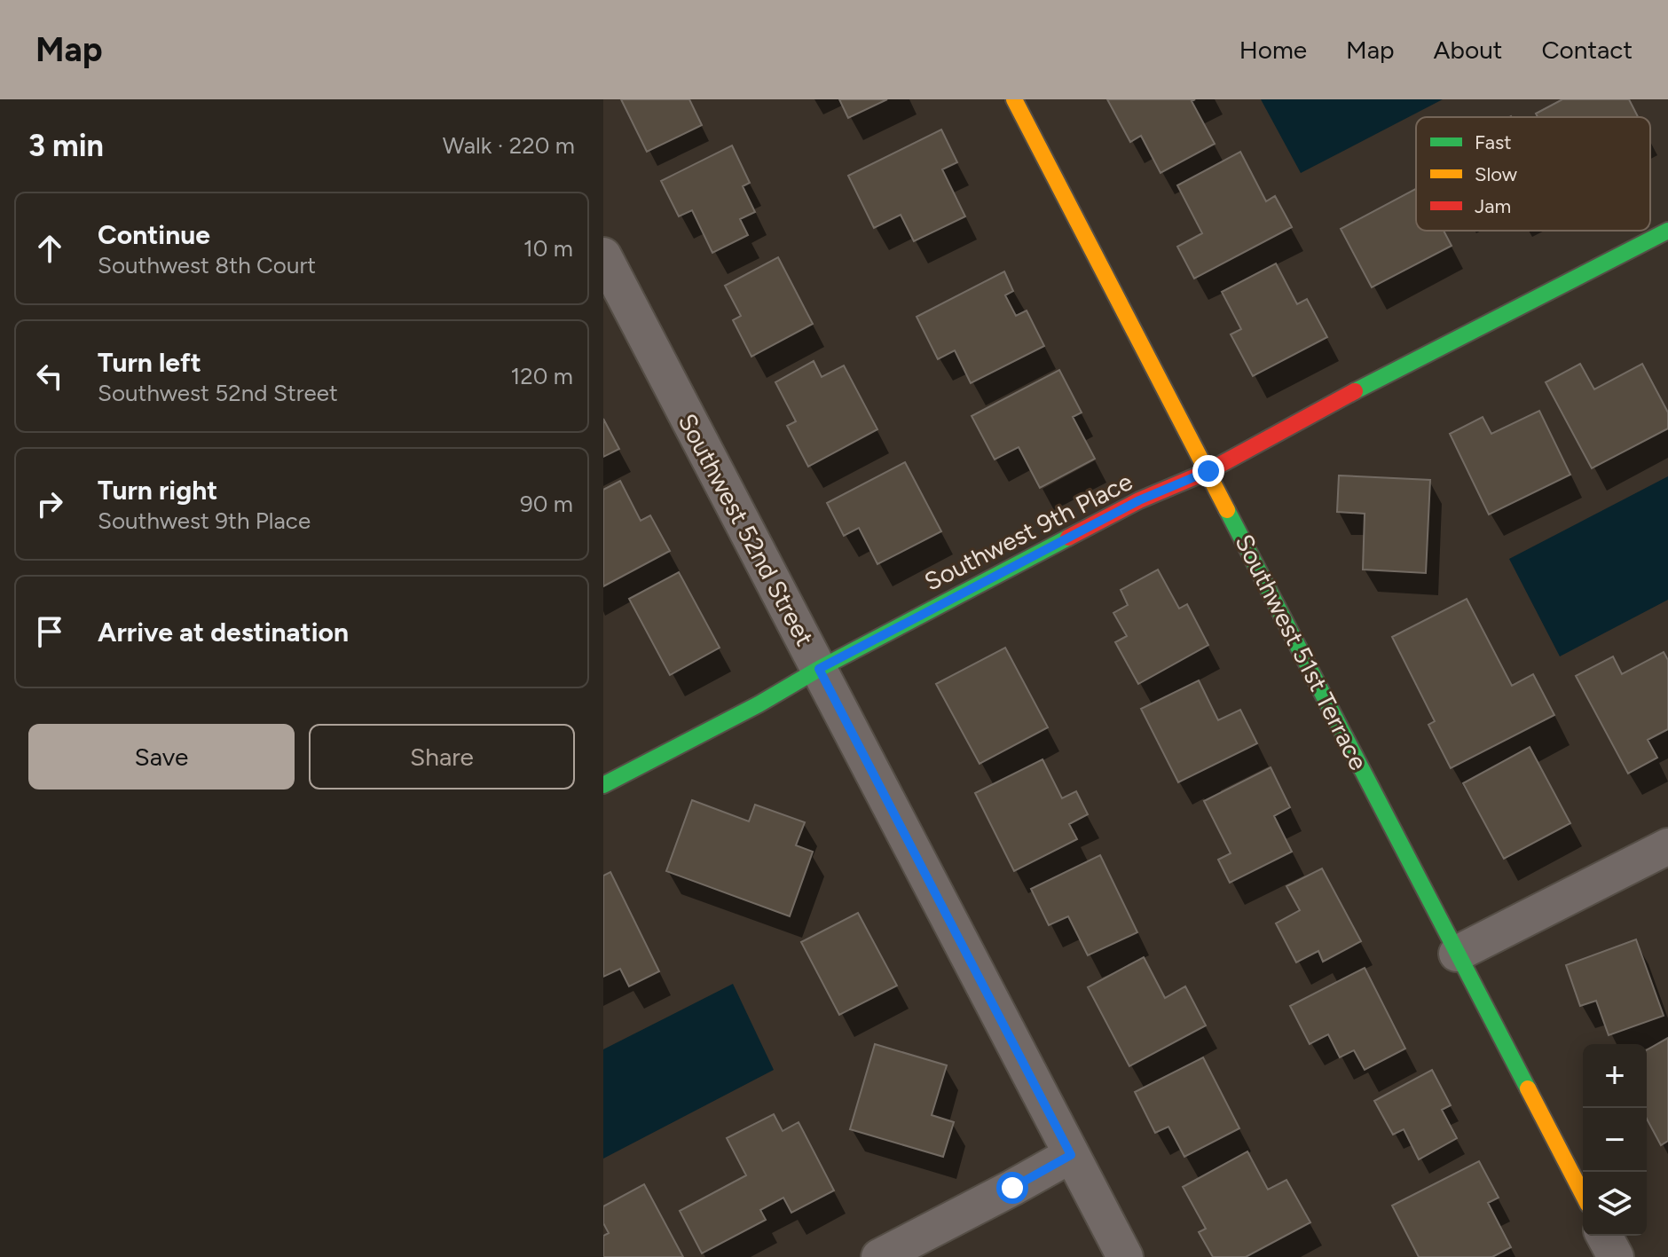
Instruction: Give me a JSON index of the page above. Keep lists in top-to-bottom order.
{
  "streets": {
    "street": ["Southwest 52nd Street", "Southwest 9th Place", "Southwest 51st Terrace"]
  },
  "crossings": [
    ["Southwest 52nd Street", "Southwest 9th Place"],
    ["Southwest 9th Place", "Southwest 51st Terrace"]
  ],
  "legend": ["Fast", "Slow", "Jam"],
  "page": {
    "header": "Map",
    "nav": [
      "Home",
      "Map",
      "About",
      "Contact"
    ],
    "heading": ["3 min", "Walk · 220 m"],
    "list": [
      ["Continue", "Southwest 8th Court", "10 m"],
      ["Turn left", "Southwest 52nd Street", "120 m"],
      ["Turn right", "Southwest 9th Place", "90 m"],
      "Arrive at destination"
    ],
    "buttons": ["Save", "Share"],
    "map_buttons": ["+", "−"]
  }
}
